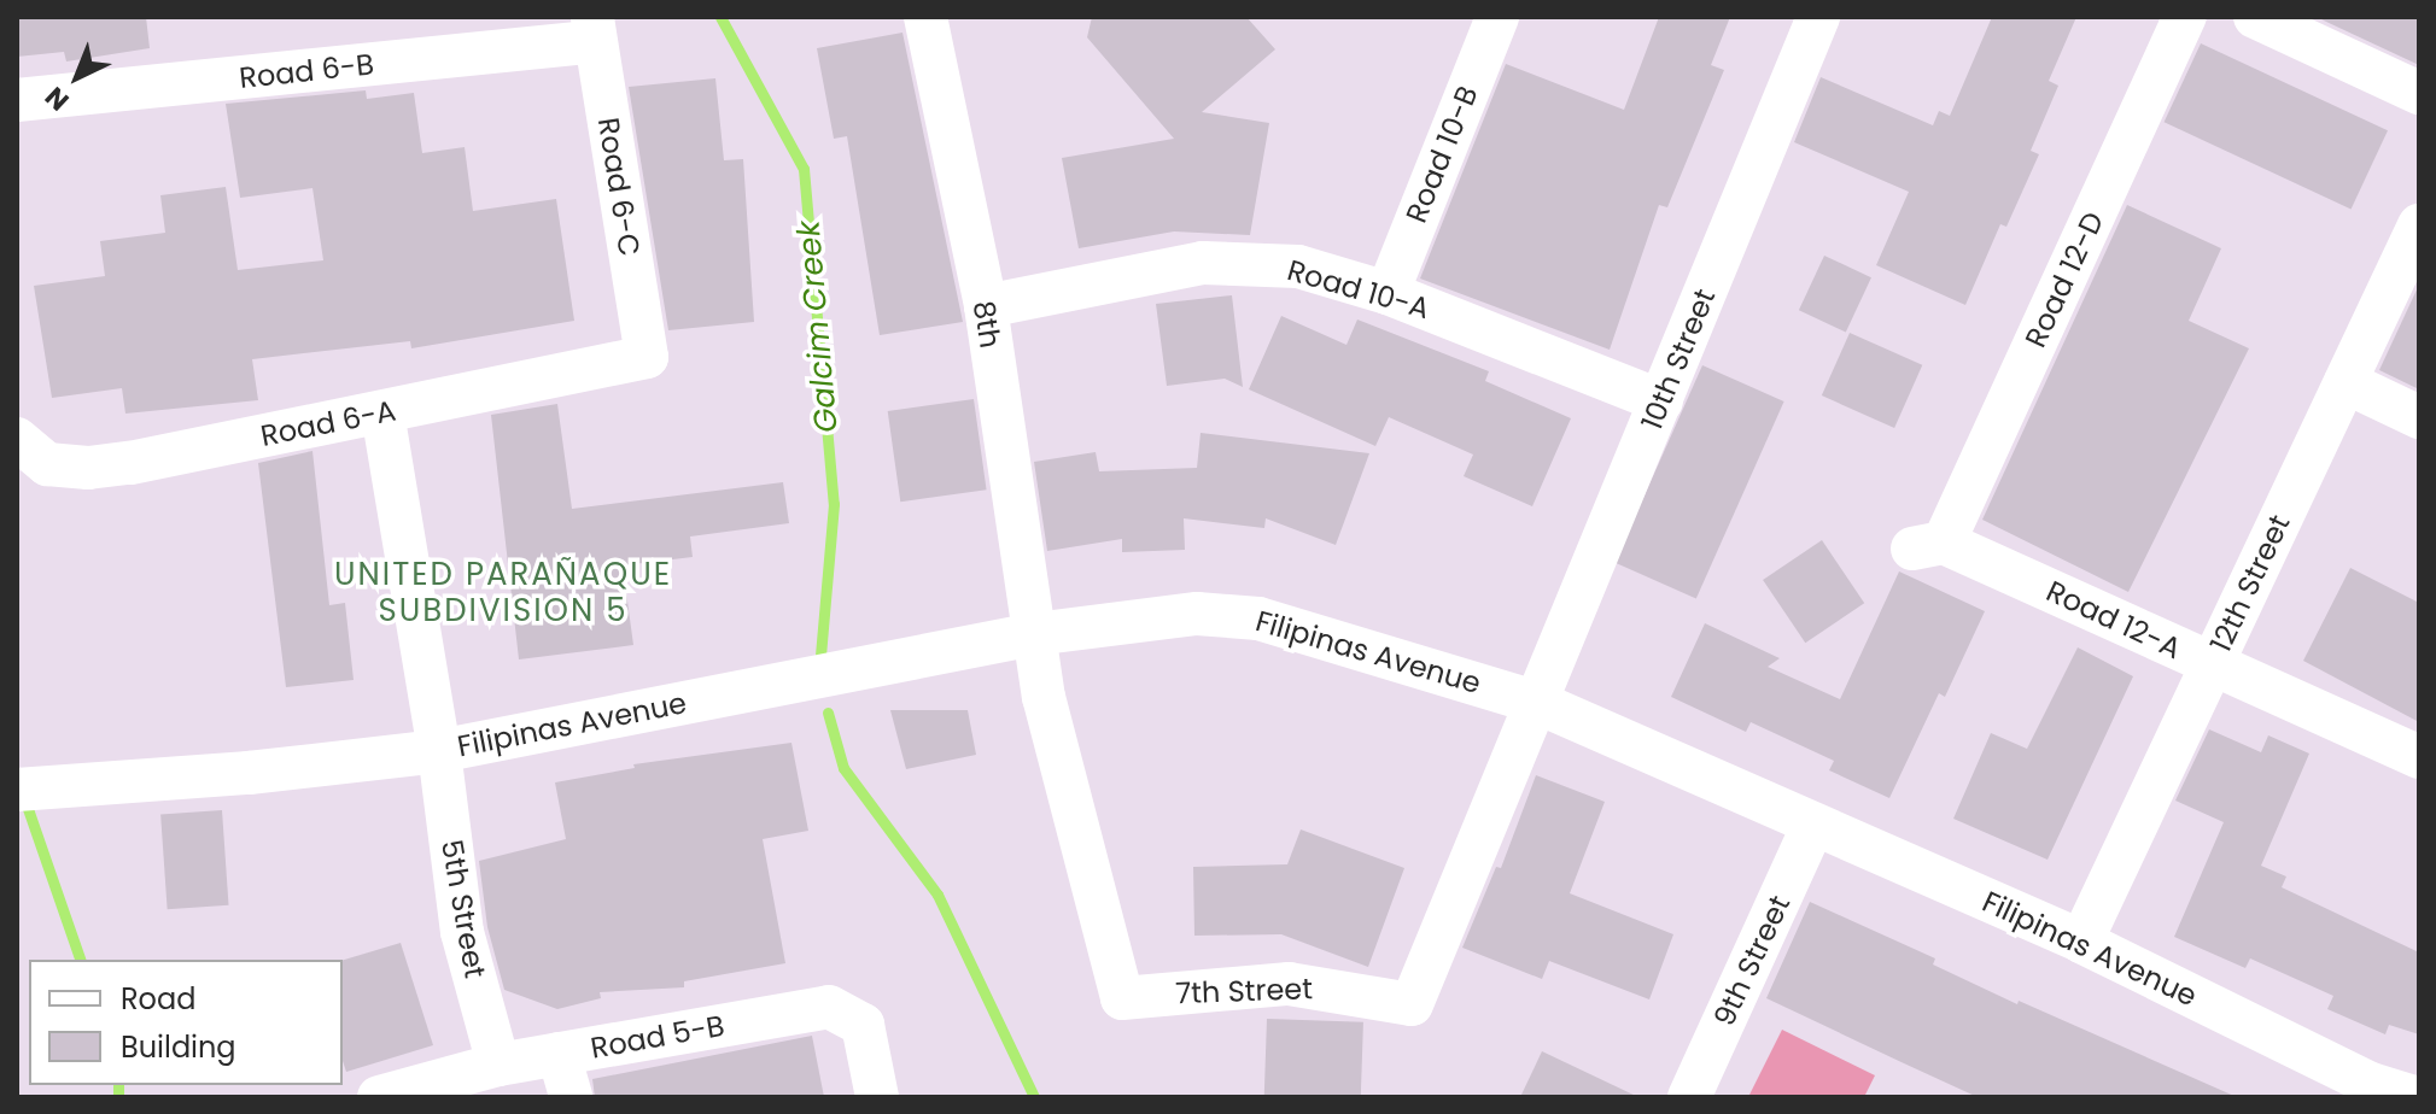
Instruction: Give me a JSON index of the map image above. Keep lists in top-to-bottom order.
{
  "streets": {
    "street": [
      "Road 6-B",
      "Road 10-B",
      "Road 6-C",
      "Road 12-D",
      "Road 10-A",
      "8th",
      "10th Street",
      "Road 6-A",
      "12th Street",
      "Road 12-A",
      "Filipinas Avenue",
      "5th Street",
      "9th Street",
      "7th Street",
      "Road 5-B"
    ]
  },
  "crossings": [
    ["Road 6-B", "Road 6-C"],
    ["Road 10-B", "Road 10-A"],
    ["Road 6-C", "Road 6-A"],
    ["Road 12-D", "Road 12-A"],
    ["Road 10-A", "8th"],
    ["Road 10-A", "10th Street"],
    ["8th", "Filipinas Avenue"],
    ["8th", "7th Street"],
    ["10th Street", "Filipinas Avenue"],
    ["10th Street", "7th Street"],
    ["Road 6-A", "5th Street"],
    ["12th Street", "Road 12-A"],
    ["12th Street", "Filipinas Avenue"],
    ["Filipinas Avenue", "5th Street"],
    ["Filipinas Avenue", "9th Street"],
    ["Filipinas Avenue", "7th Street"],
    ["5th Street", "Road 5-B"]
  ],
  "districts": ["UNITED PARAÑAQUE SUBDIVISION 5"],
  "water": ["Galcim Creek"],
  "legend": ["Road", "Building"],
  "north": "bottom left"
}
